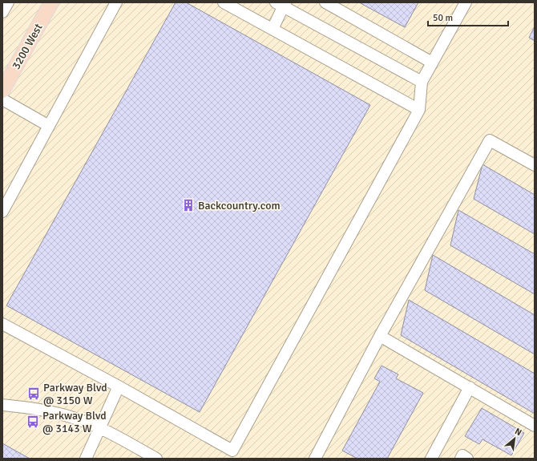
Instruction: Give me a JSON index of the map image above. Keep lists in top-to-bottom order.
{
  "streets": {
    "main road": ["3200 West"]
  },
  "places": {
    "building": ["Backcountry.com"],
    "bus stop": ["Parkway Blvd @ 3150 W", "Parkway Blvd @ 3143 W"]
  },
  "scale_bar": "50 m",
  "north": "top right"
}
